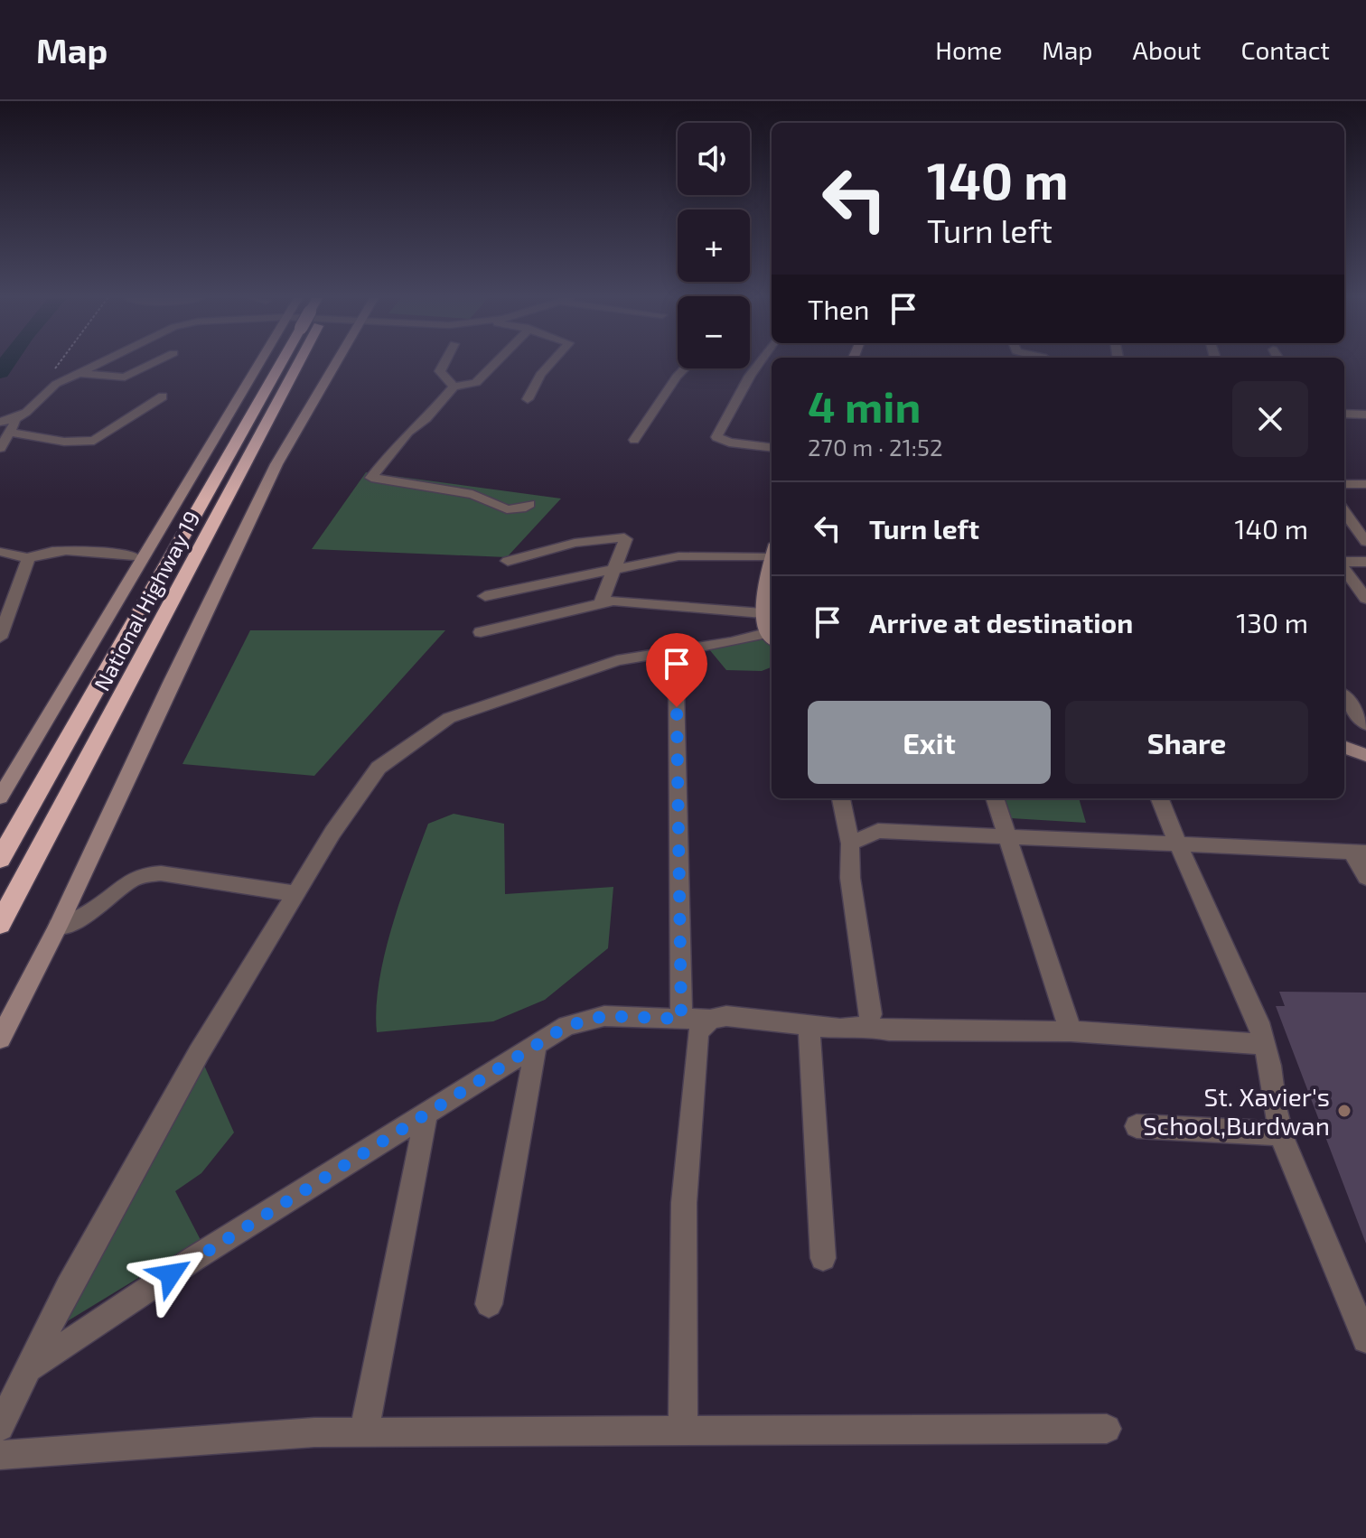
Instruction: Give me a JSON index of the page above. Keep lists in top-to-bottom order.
{
  "streets": {
    "highway": ["National Highway 19"]
  },
  "places": ["St. Xavier's School,Burdwan"],
  "page": {
    "header": "Map",
    "nav": [
      "Home",
      "Map",
      "About",
      "Contact"
    ],
    "map_buttons": ["+", "−"],
    "turn": ["140 m", "Turn left"],
    "then": "Then",
    "heading": ["4 min", "270 m · 21:52"],
    "list": [
      {
        "name": "Turn left",
        "value": "140 m"
      },
      {
        "name": "Arrive at destination",
        "value": "130 m"
      }
    ],
    "buttons": ["Exit", "Share"]
  }
}
